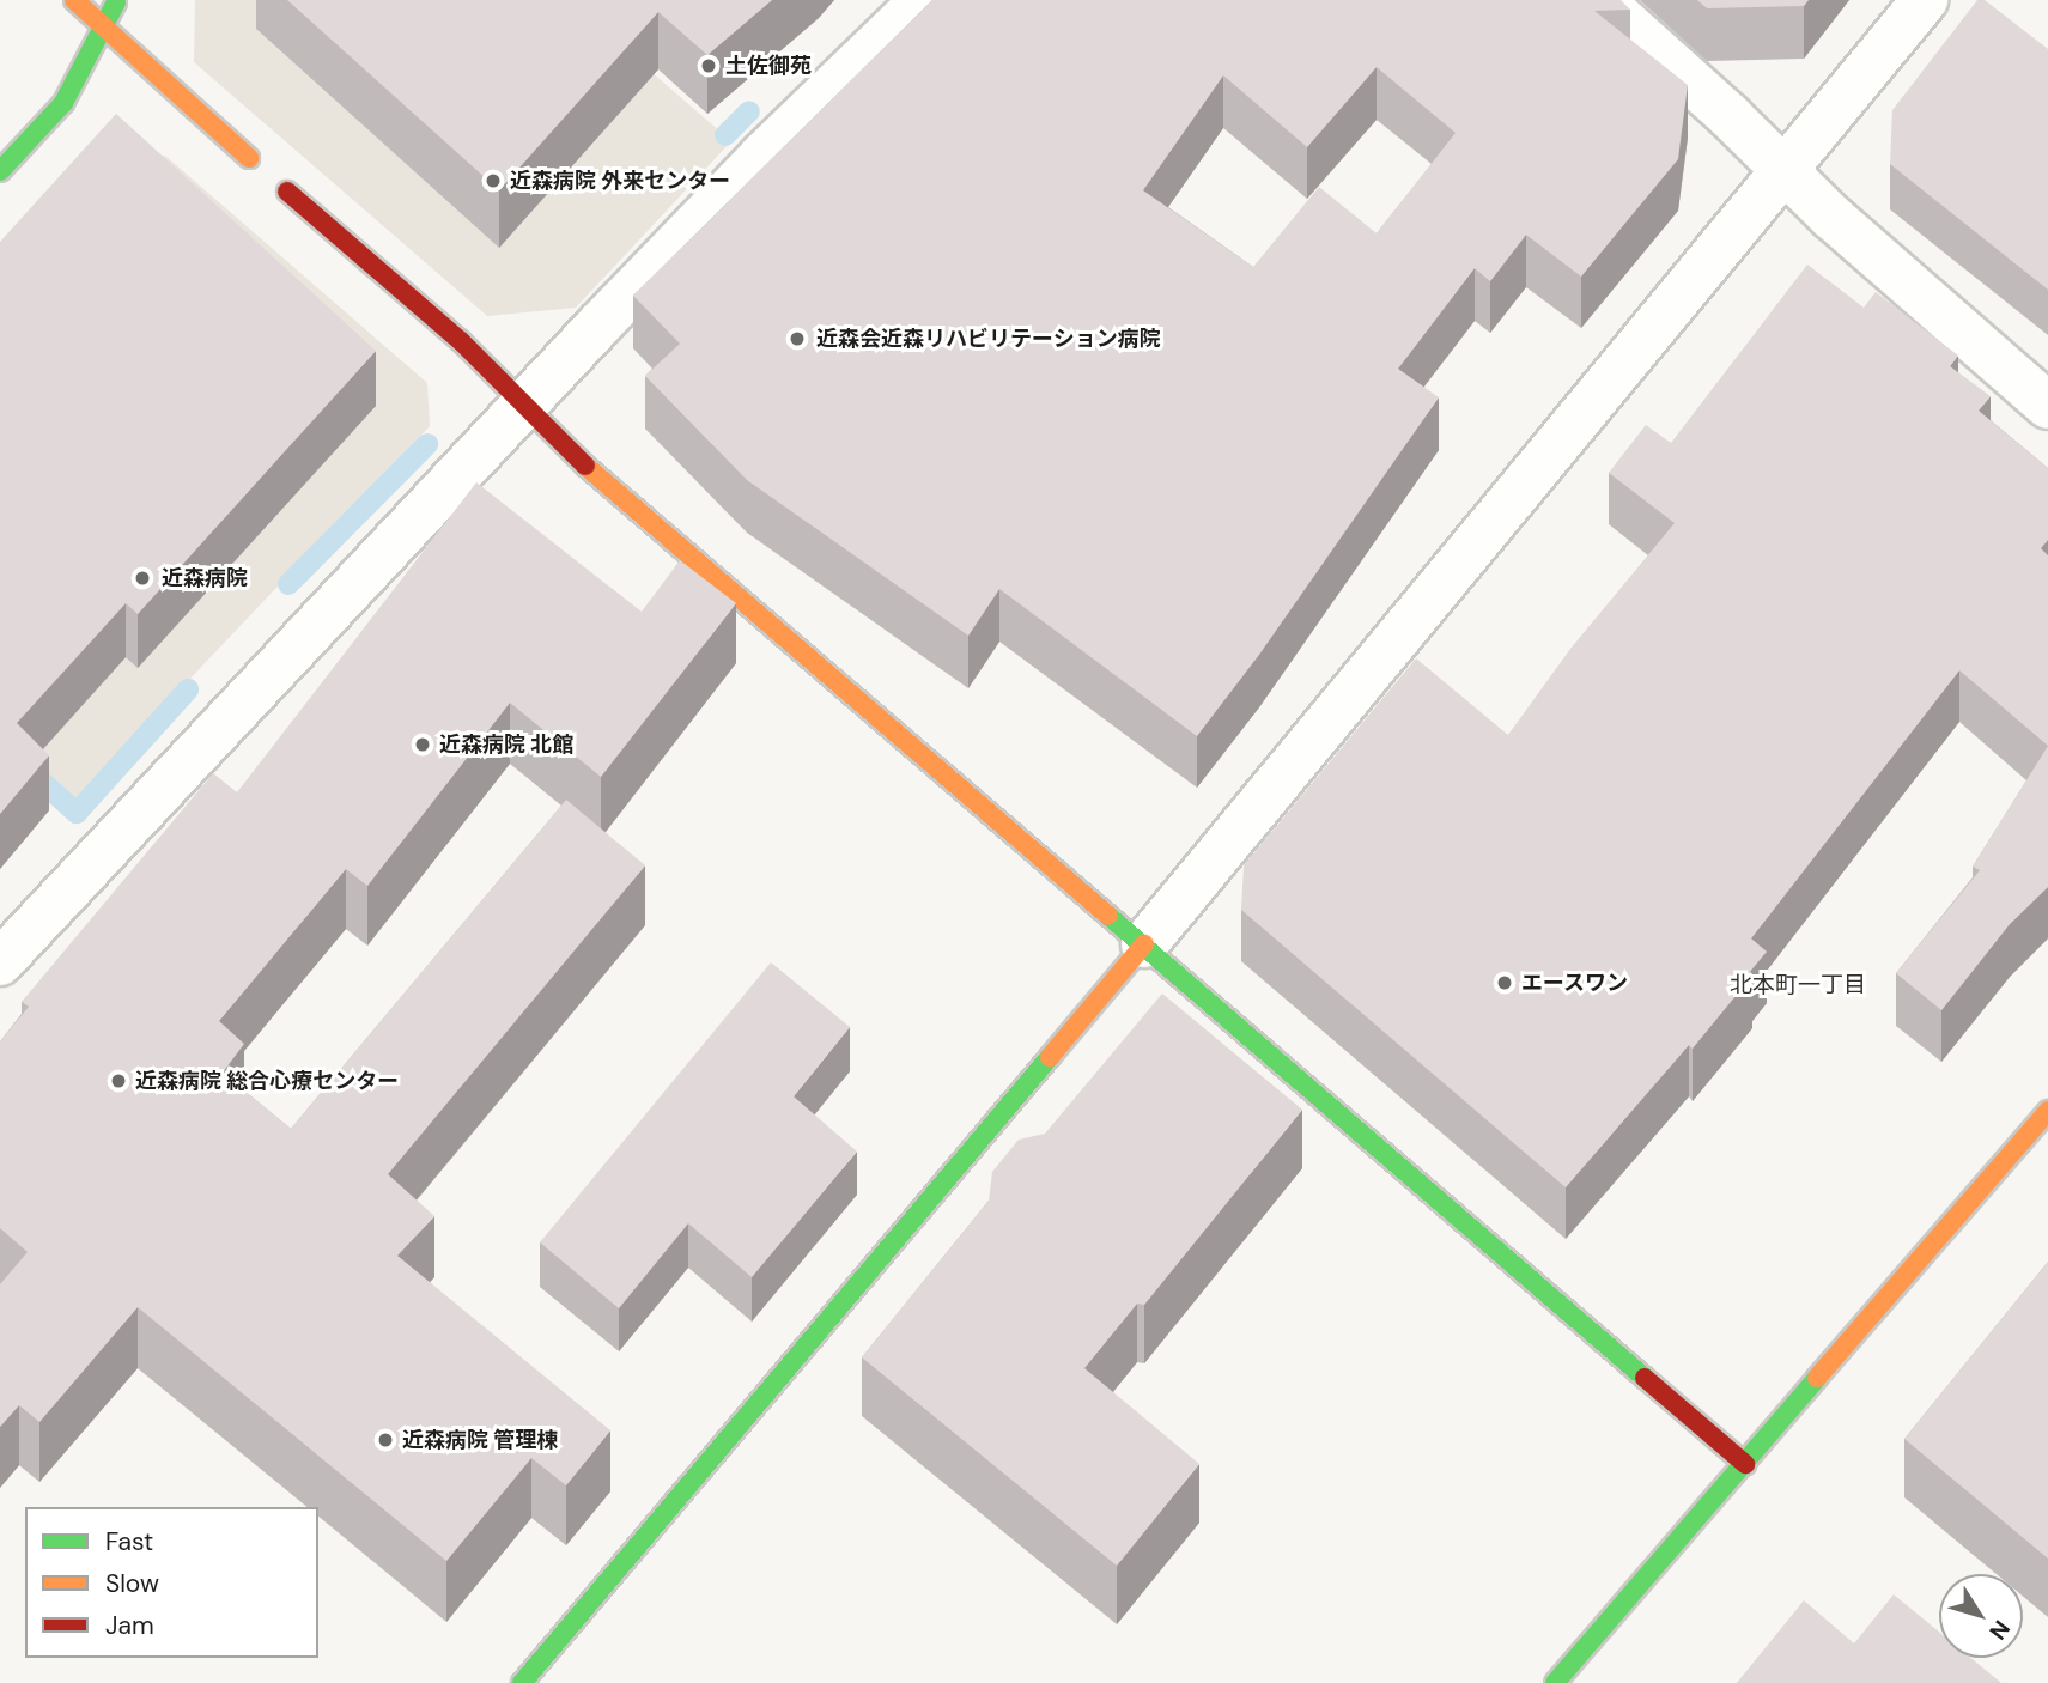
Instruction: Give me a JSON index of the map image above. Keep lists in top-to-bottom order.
{
  "districts": ["北本町一丁目"],
  "places": [
    "土佐御苑",
    "近森病院 外来センター",
    "近森会近森リハビリテーション病院",
    "近森病院",
    "近森病院 北館",
    "エースワン",
    "近森病院 総合心療センター",
    "近森病院 管理棟"
  ],
  "legend": ["Fast", "Slow", "Jam"],
  "north": "bottom right"
}
